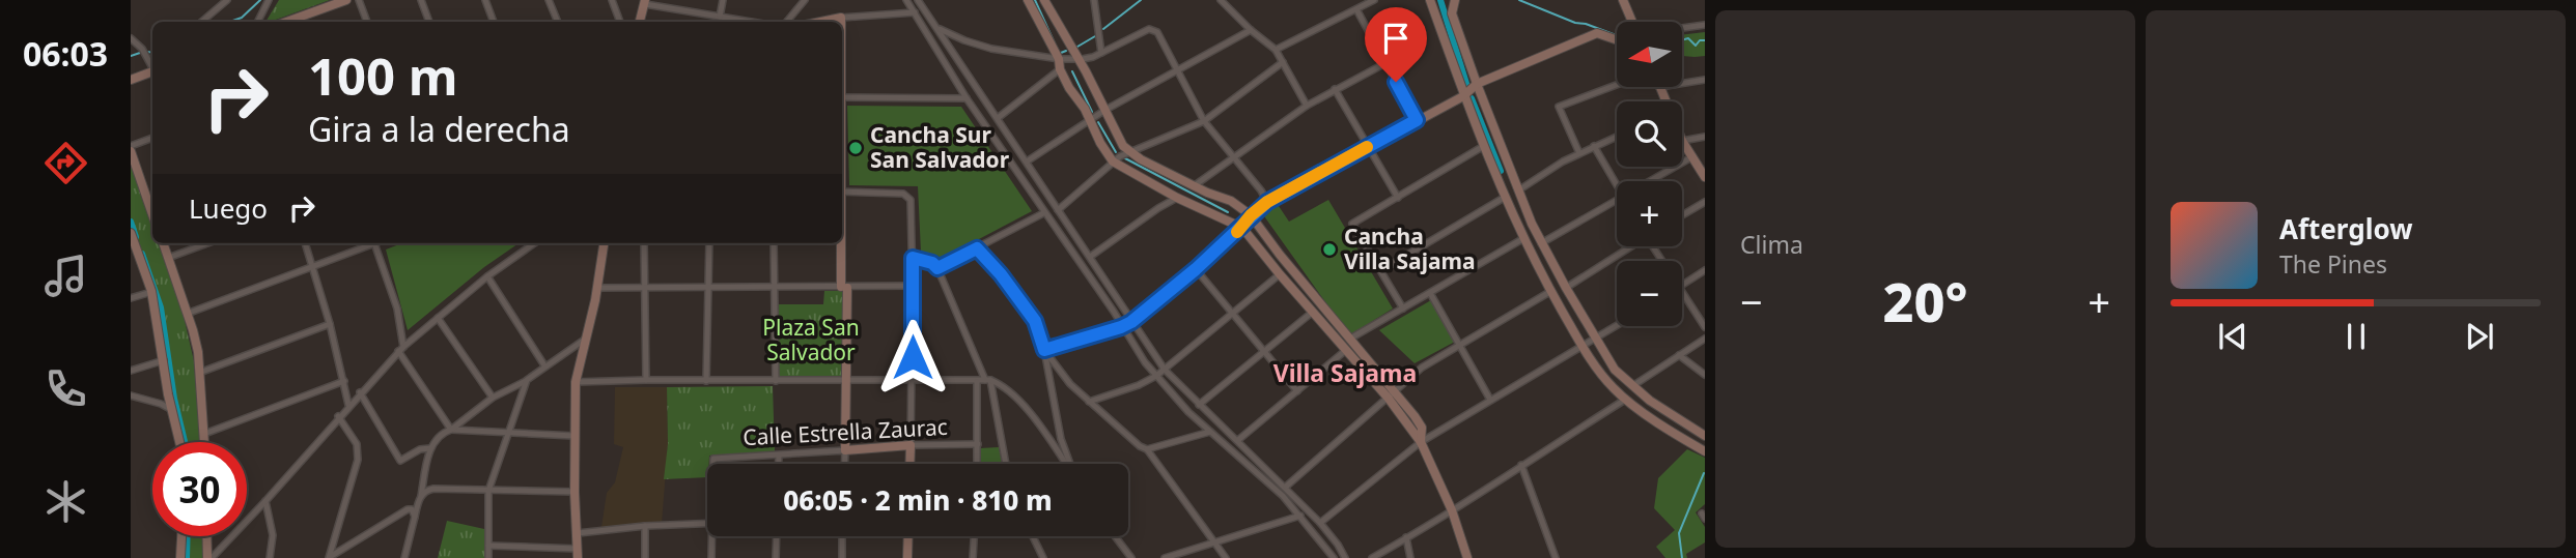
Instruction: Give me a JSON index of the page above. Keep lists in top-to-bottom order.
{
  "streets": {
    "street": ["Calle Estrella Zaurac"]
  },
  "districts": ["Villa Sajama"],
  "parks": ["Plaza San Salvador"],
  "places": ["Cancha Sur San Salvador", "Cancha Villa Sajama"],
  "north": "left",
  "page": {
    "tabs": "06:03",
    "tile": "Clima",
    "map_buttons": ["+", "−"],
    "turn": ["100 m", "Gira a la derecha"],
    "then": "Luego",
    "song": ["Afterglow", "The Pines"],
    "heat": ["−", "20°", "+"],
    "limit": "30",
    "trip": "06:05 · 2 min · 810 m"
  }
}
